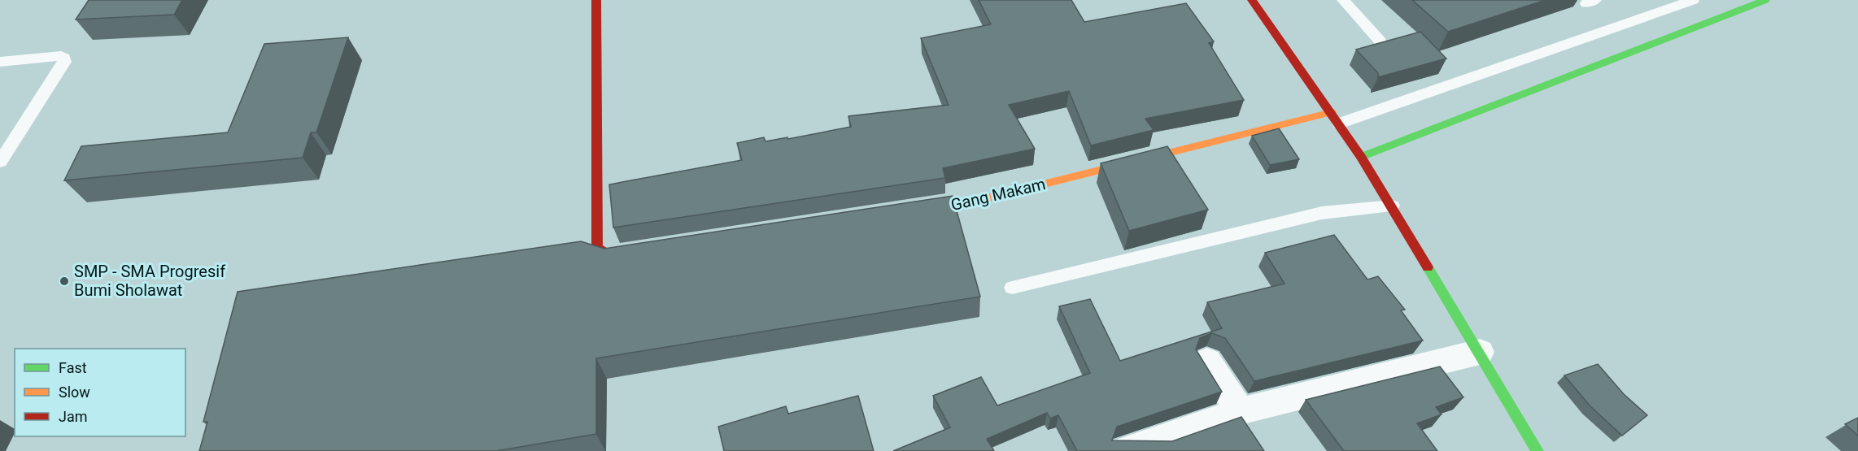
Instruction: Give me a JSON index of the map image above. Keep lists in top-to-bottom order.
{
  "streets": {
    "street": ["Gang Makam"]
  },
  "places": ["SMP - SMA Progresif Bumi Sholawat"],
  "legend": ["Fast", "Slow", "Jam"]
}
